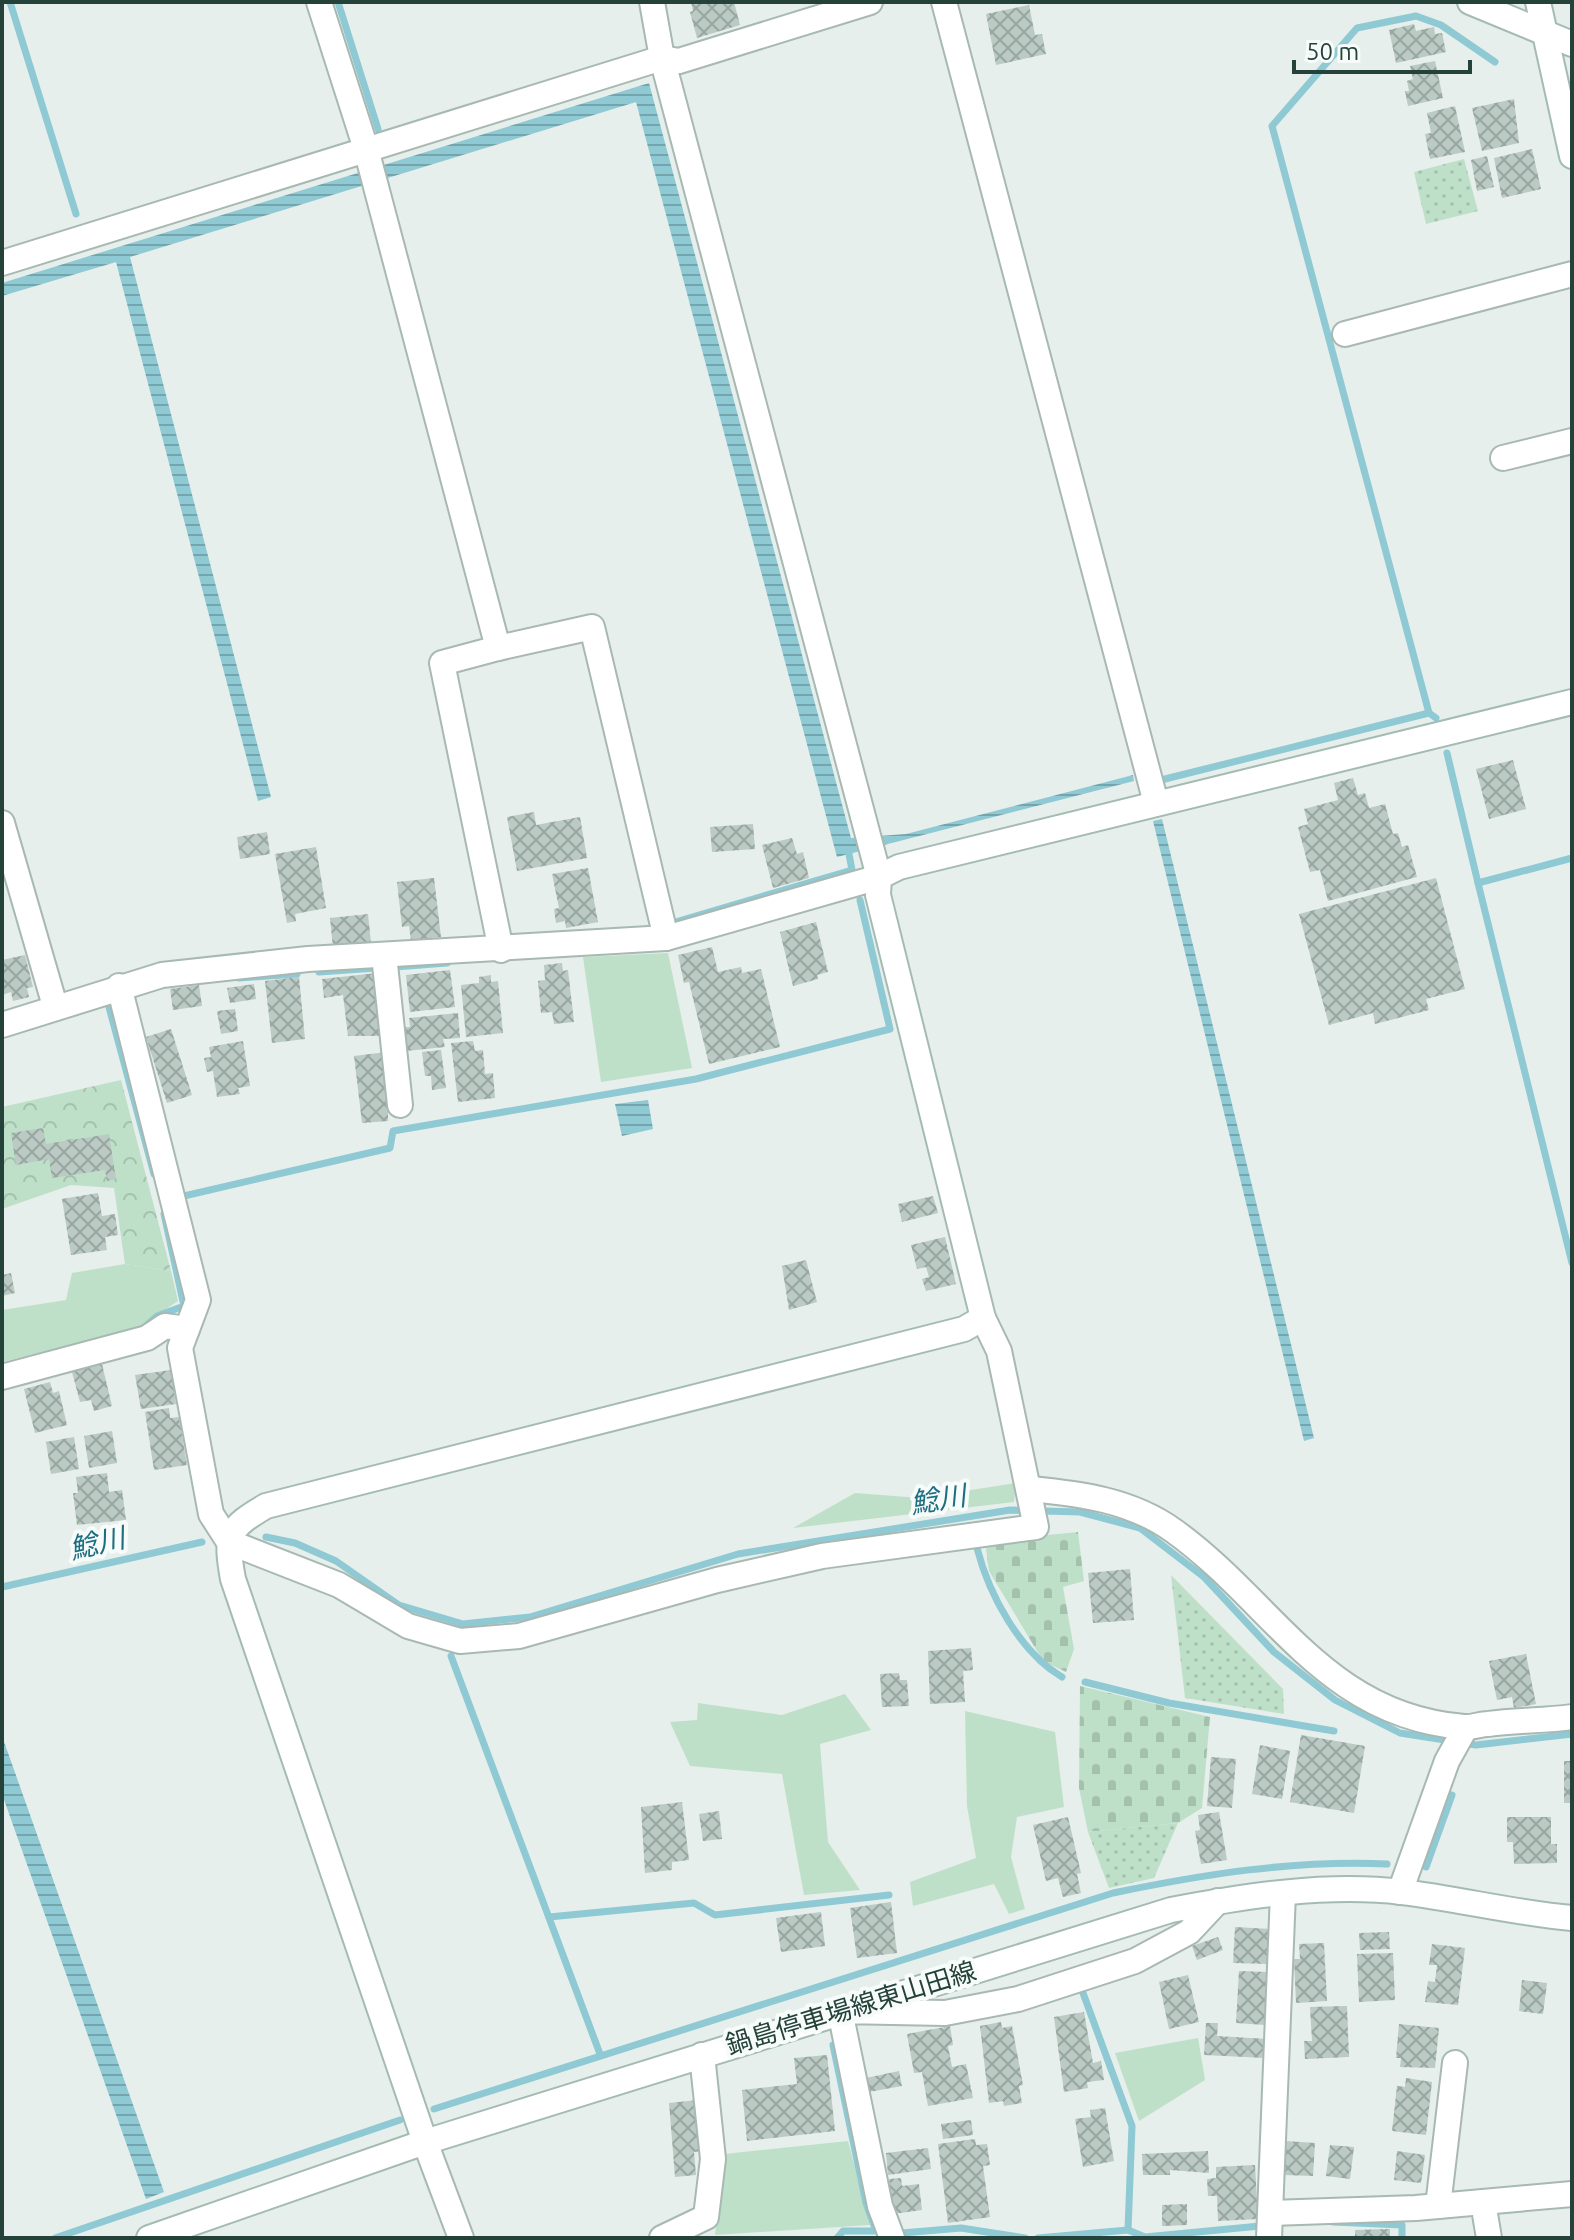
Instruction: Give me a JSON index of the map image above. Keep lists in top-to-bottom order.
{
  "streets": {
    "street": ["鍋島停車場線東山田線"]
  },
  "water": ["鯰川"],
  "scale_bar": "50 m"
}
